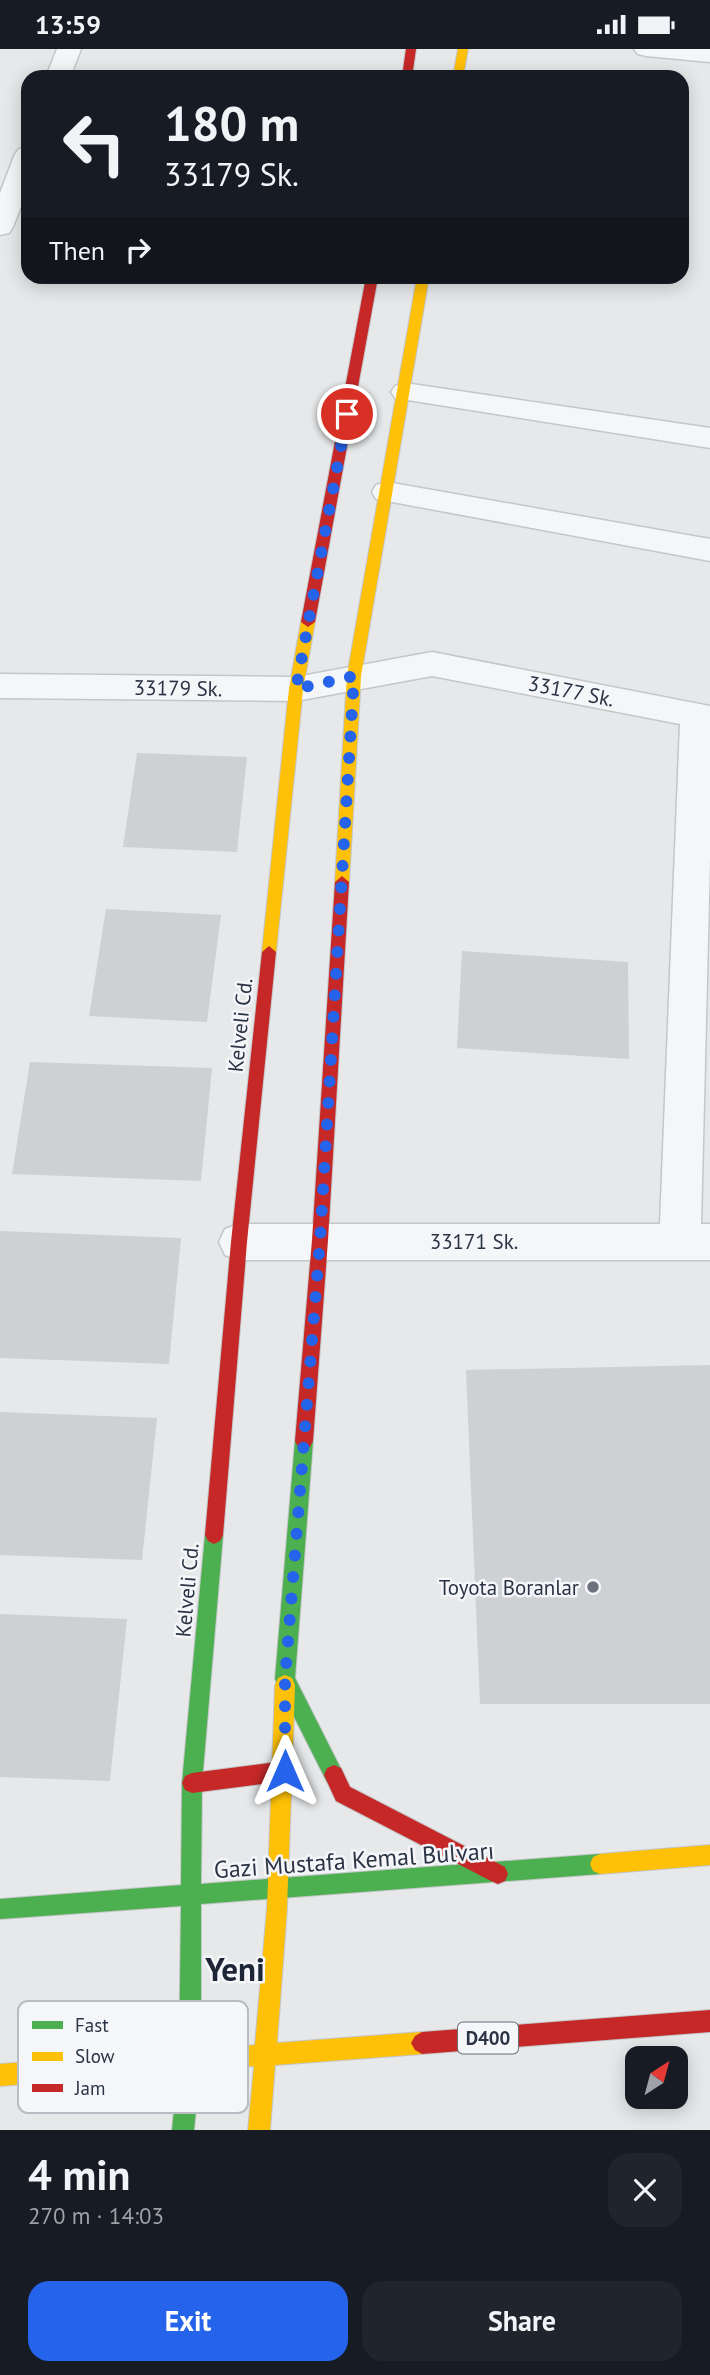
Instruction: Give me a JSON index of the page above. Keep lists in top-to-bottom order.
{
  "streets": {
    "main road": ["Kelveli Cd.", "Gazi Mustafa Kemal Bulvarı", "D400"],
    "street": ["33179 Sk.", "33177 Sk.", "33171 Sk."]
  },
  "crossings": [
    ["33179 Sk.", "33177 Sk."],
    ["33179 Sk.", "Kelveli Cd."],
    ["Kelveli Cd.", "33171 Sk."],
    ["Kelveli Cd.", "Gazi Mustafa Kemal Bulvarı"]
  ],
  "districts": ["Yeni"],
  "places": ["Toyota Boranlar"],
  "legend": ["Fast", "Slow", "Jam"],
  "north": "top right",
  "page": {
    "status": "13:59",
    "turn": ["180 m", "33179 Sk."],
    "then": "Then",
    "heading": ["4 min", "270 m · 14:03"],
    "buttons": ["Exit", "Share"]
  }
}
